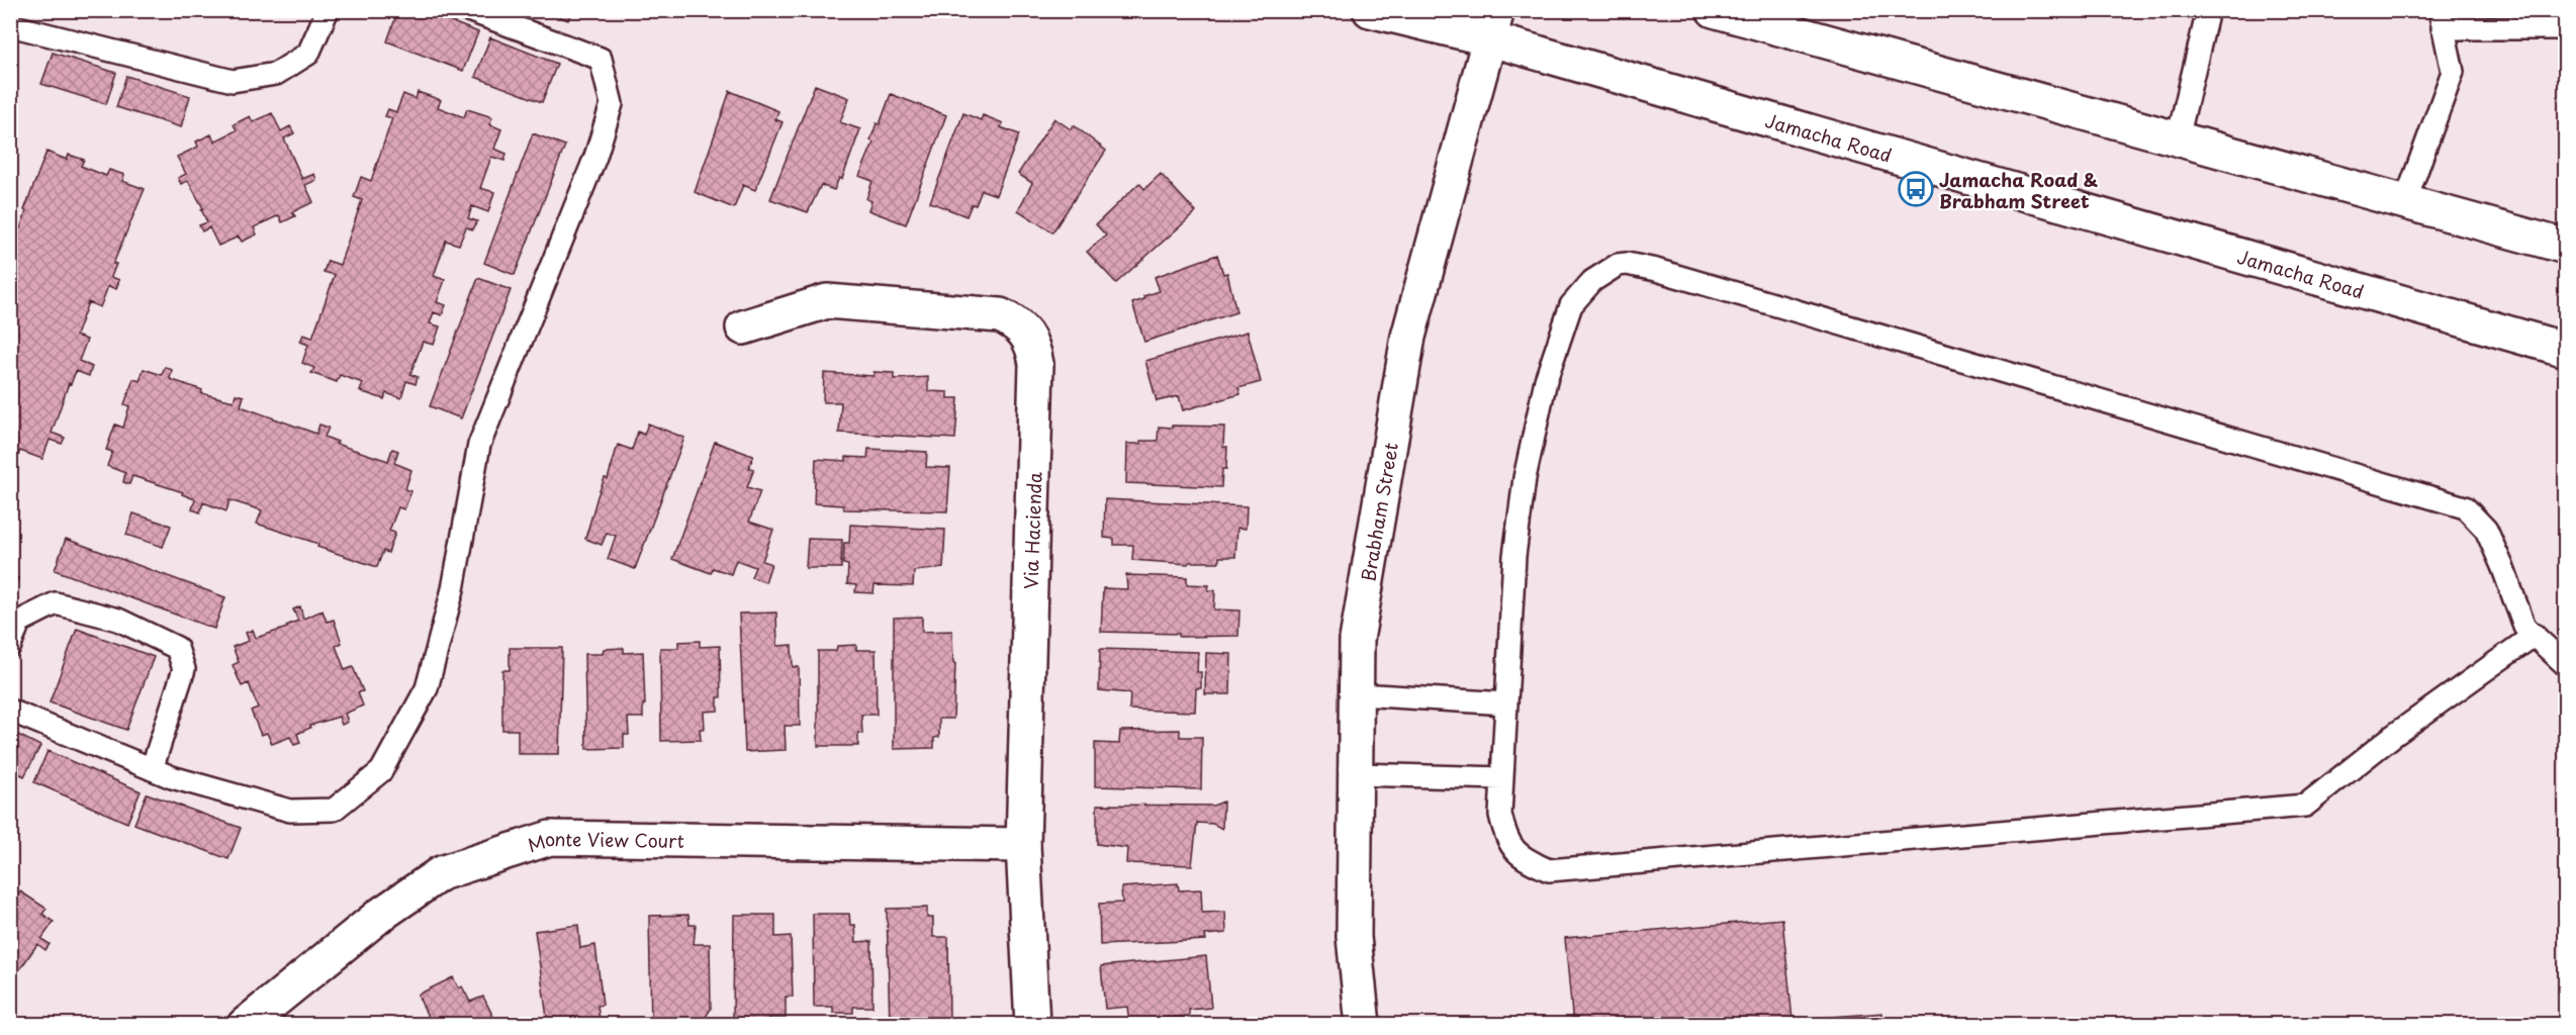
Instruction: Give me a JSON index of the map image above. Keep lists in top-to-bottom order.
{
  "streets": {
    "main road": [
      "Jamacha Road",
      "Brabham Street",
      "Via Hacienda",
      "Monte View Court"
    ]
  },
  "crossings": [
    ["Jamacha Road", "Brabham Street"],
    ["Via Hacienda", "Monte View Court"]
  ],
  "places": {
    "bus stop": ["Jamacha Road & Brabham Street"]
  }
}
